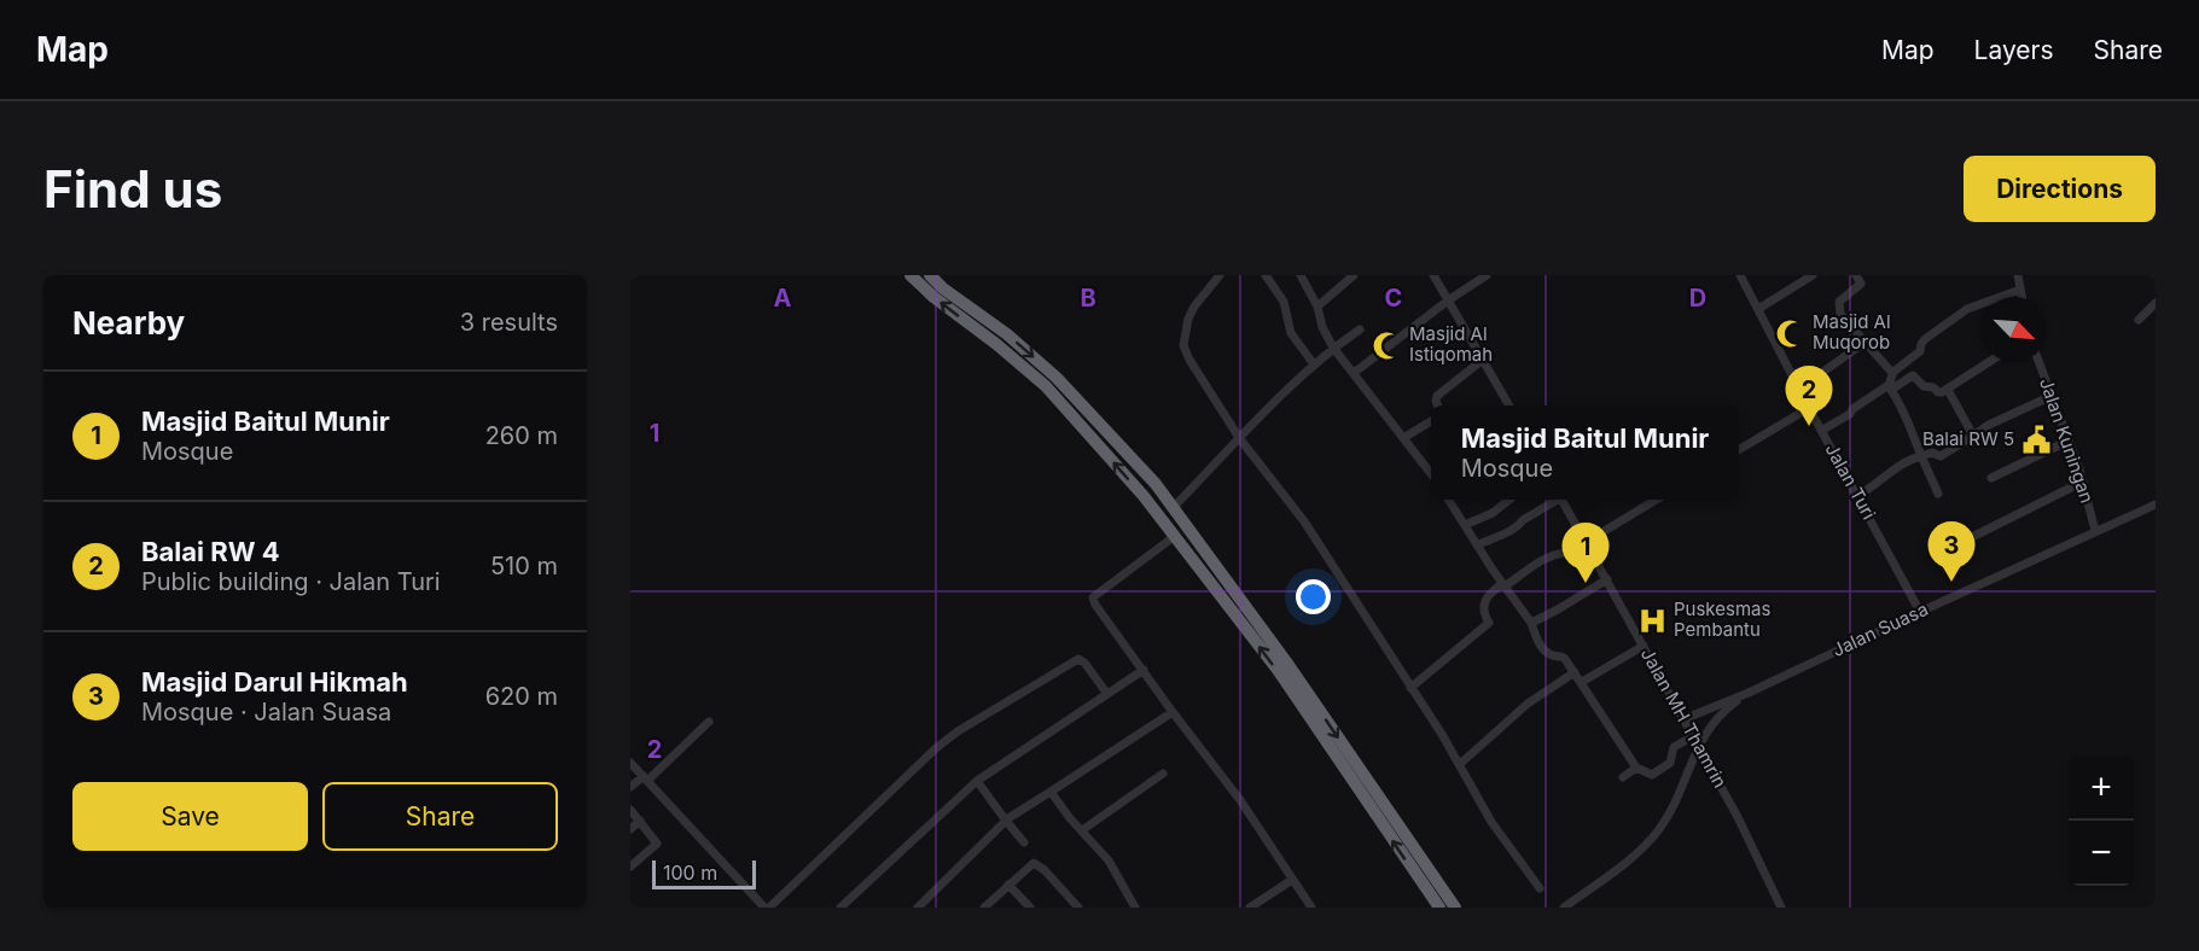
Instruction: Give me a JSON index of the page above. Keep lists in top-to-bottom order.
{
  "streets": {
    "street": [
      "Jalan Kuningan",
      "Jalan Turi",
      "Jalan Suasa",
      "Jalan MH Thamrin"
    ]
  },
  "crossings": [
    ["Jalan Kuningan", "Jalan Suasa"],
    ["Jalan Turi", "Jalan Suasa"],
    ["Jalan Suasa", "Jalan MH Thamrin"]
  ],
  "places": {
    "mosque": ["Masjid Al Muqorob", "Masjid Al Istiqomah"],
    "public building": ["Balai RW 5"],
    "hospital": ["Puskesmas Pembantu"]
  },
  "scale_bar": "100 m",
  "north": "bottom right",
  "page": {
    "header": "Map",
    "nav": ["Map", "Layers", "Share"],
    "buttons": [
      "Directions",
      ["Save", "Share"]
    ],
    "title": "Find us",
    "heading": ["Nearby", "3 results"],
    "pins": ["2", "3", "1"],
    "list": [
      {
        "mark": "1",
        "name": "Masjid Baitul Munir",
        "note": "Mosque",
        "value": "260 m"
      },
      {
        "mark": "2",
        "name": "Balai RW 4",
        "note": "Public building · Jalan Turi",
        "value": "510 m"
      },
      {
        "mark": "3",
        "name": "Masjid Darul Hikmah",
        "note": "Mosque · Jalan Suasa",
        "value": "620 m"
      }
    ],
    "popup": ["Masjid Baitul Munir", "Mosque"],
    "map_buttons": ["+", "−"],
    "scale": "100 m"
  },
  "grid": {
    "columns": [
      "A",
      "B",
      "C",
      "D"
    ],
    "rows": ["1", "2"]
  }
}
